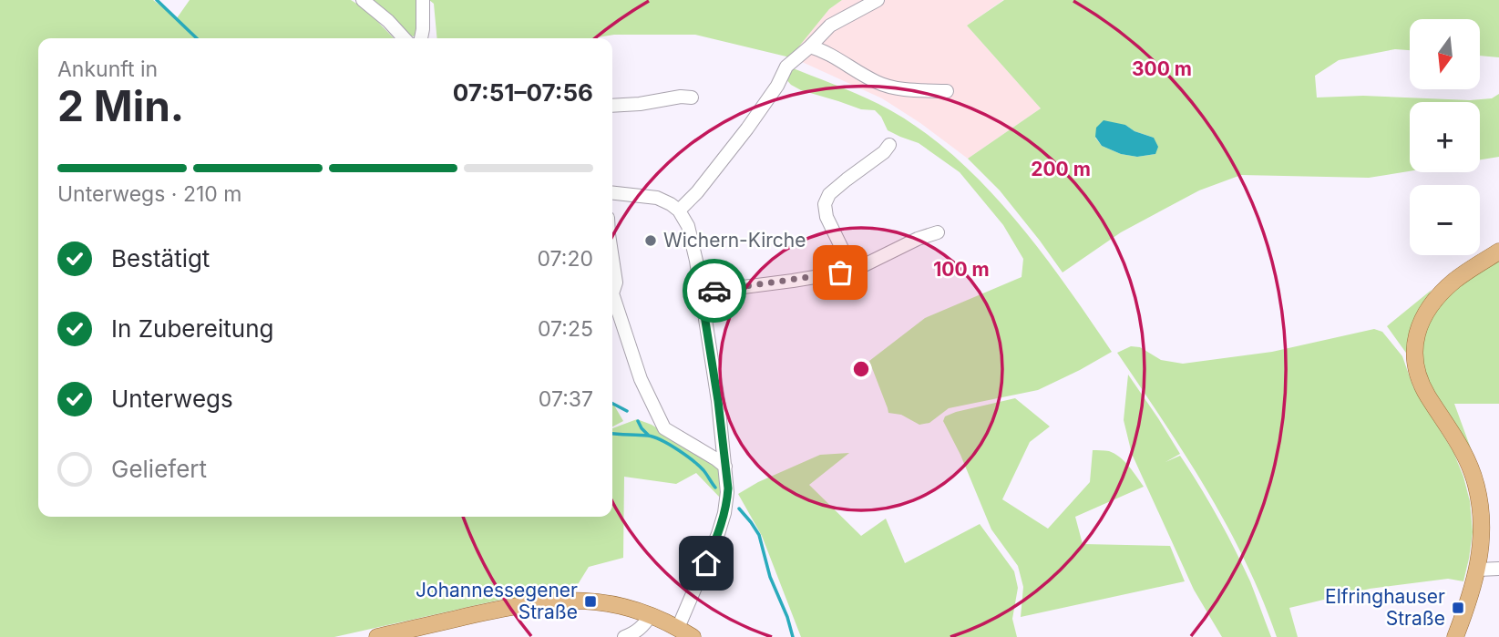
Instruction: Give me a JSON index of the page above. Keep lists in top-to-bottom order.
{
  "places": {
    "other": ["Wichern-Kirche"],
    "transit": ["Johannessegener Straße", "Elfringhauser Straße"]
  },
  "north": "bottom",
  "page": {
    "map_buttons": ["+", "−"],
    "heading": ["2 Min.", "Ankunft in", "07:51–07:56"],
    "bar": "Unterwegs · 210 m",
    "list": [
      ["Bestätigt", "07:20"],
      ["In Zubereitung", "07:25"],
      ["Unterwegs", "07:37"],
      "Geliefert"
    ]
  },
  "rings": ["300 m", "200 m", "100 m"]
}
